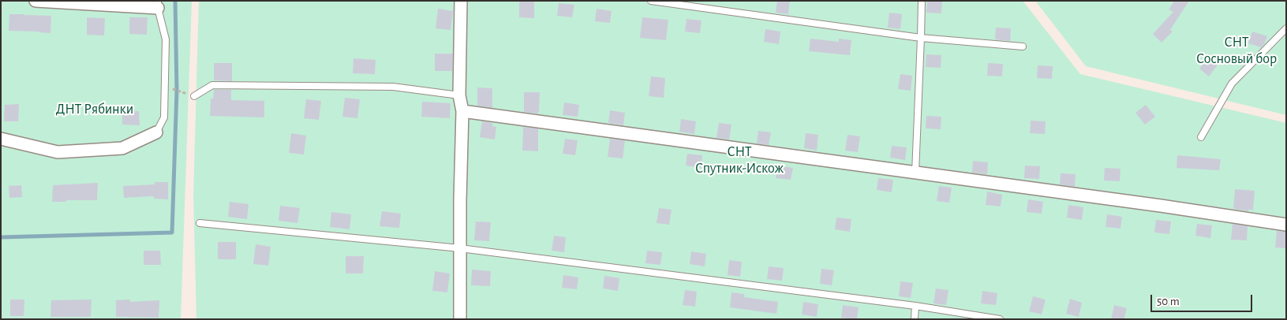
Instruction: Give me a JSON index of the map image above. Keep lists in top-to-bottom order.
{
  "parks": ["СНТ Сосновый бор", "ДНТ Рябинки", "СНТ Спутник-Искож"],
  "scale_bar": "50 m"
}
